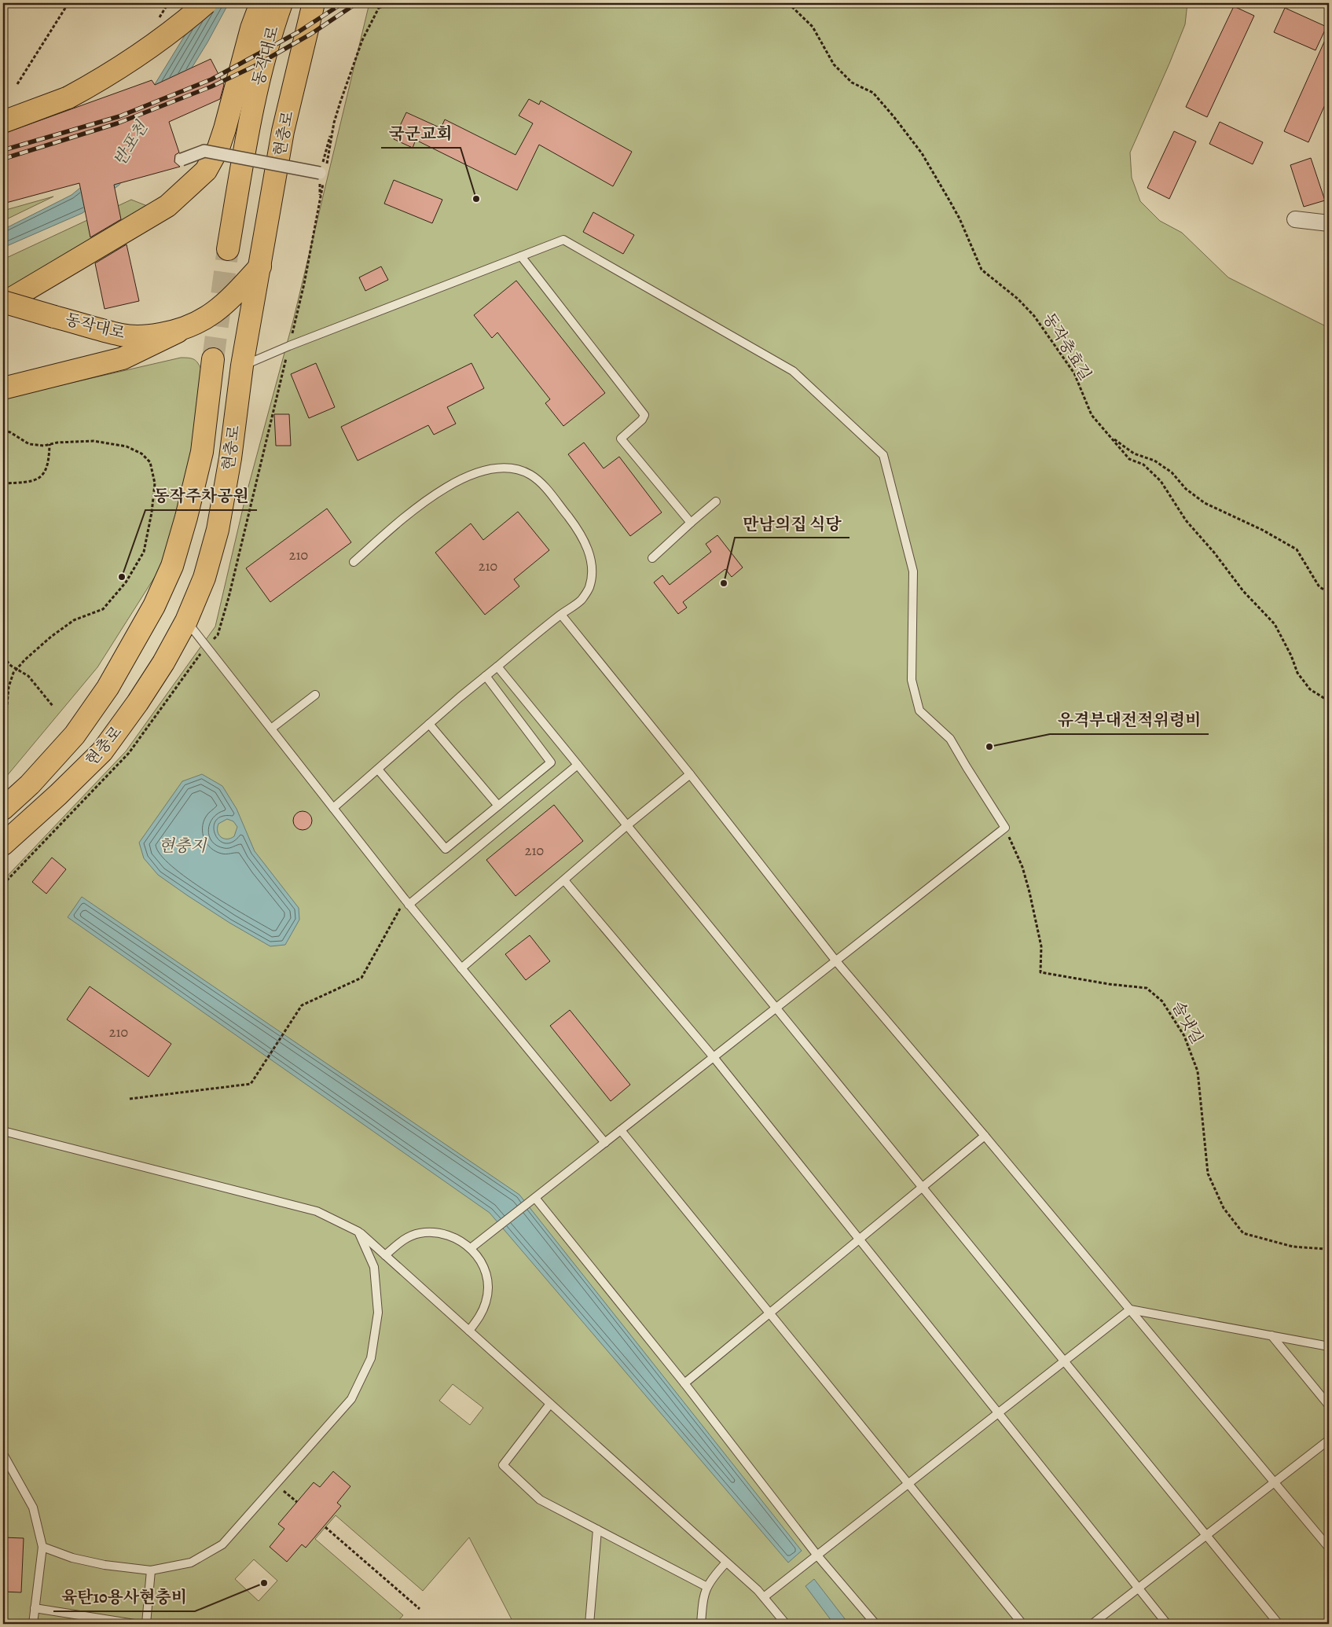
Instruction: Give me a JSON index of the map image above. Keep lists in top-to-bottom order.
{
  "streets": {
    "main road": ["동작대로", "현충로"],
    "path": ["동작충효길", "솔냇길"]
  },
  "crossings": [
    ["동작대로", "현충로"]
  ],
  "water": ["반포천", "현충지"],
  "places": [
    "국군교회",
    "동작주차공원",
    "만남의집 식당",
    "유격부대전적위령비",
    "육탄10용사현충비"
  ],
  "house_numbers": [
    "210",
    "210",
    "210",
    "210"
  ]
}
